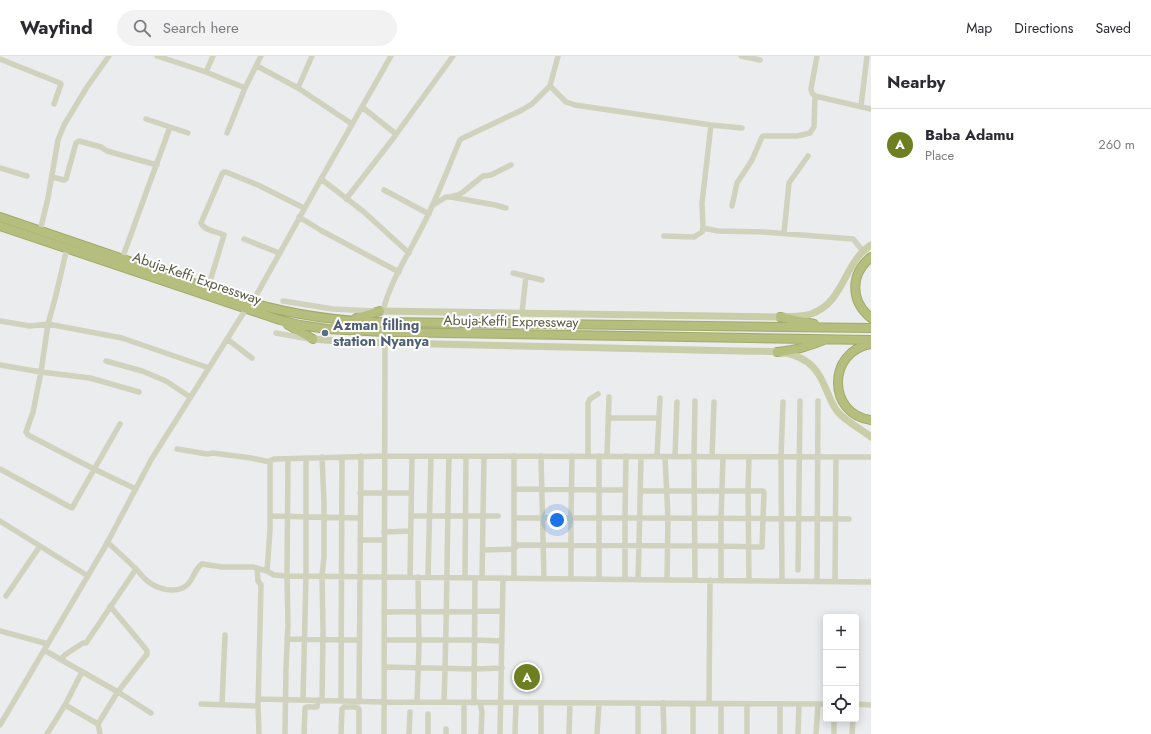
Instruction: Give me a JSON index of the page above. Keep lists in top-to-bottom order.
{
  "streets": {
    "highway": ["Abuja-Keffi Expressway"]
  },
  "places": ["Azman filling station Nyanya"],
  "page": {
    "header": "Wayfind",
    "search": "Search here",
    "nav": ["Map", "Directions", "Saved"],
    "heading": "Nearby",
    "list": [
      {
        "mark": "A",
        "name": "Baba Adamu",
        "note": "Place",
        "value": "260 m"
      }
    ],
    "map_buttons": ["+", "−"],
    "pins": "A"
  }
}
